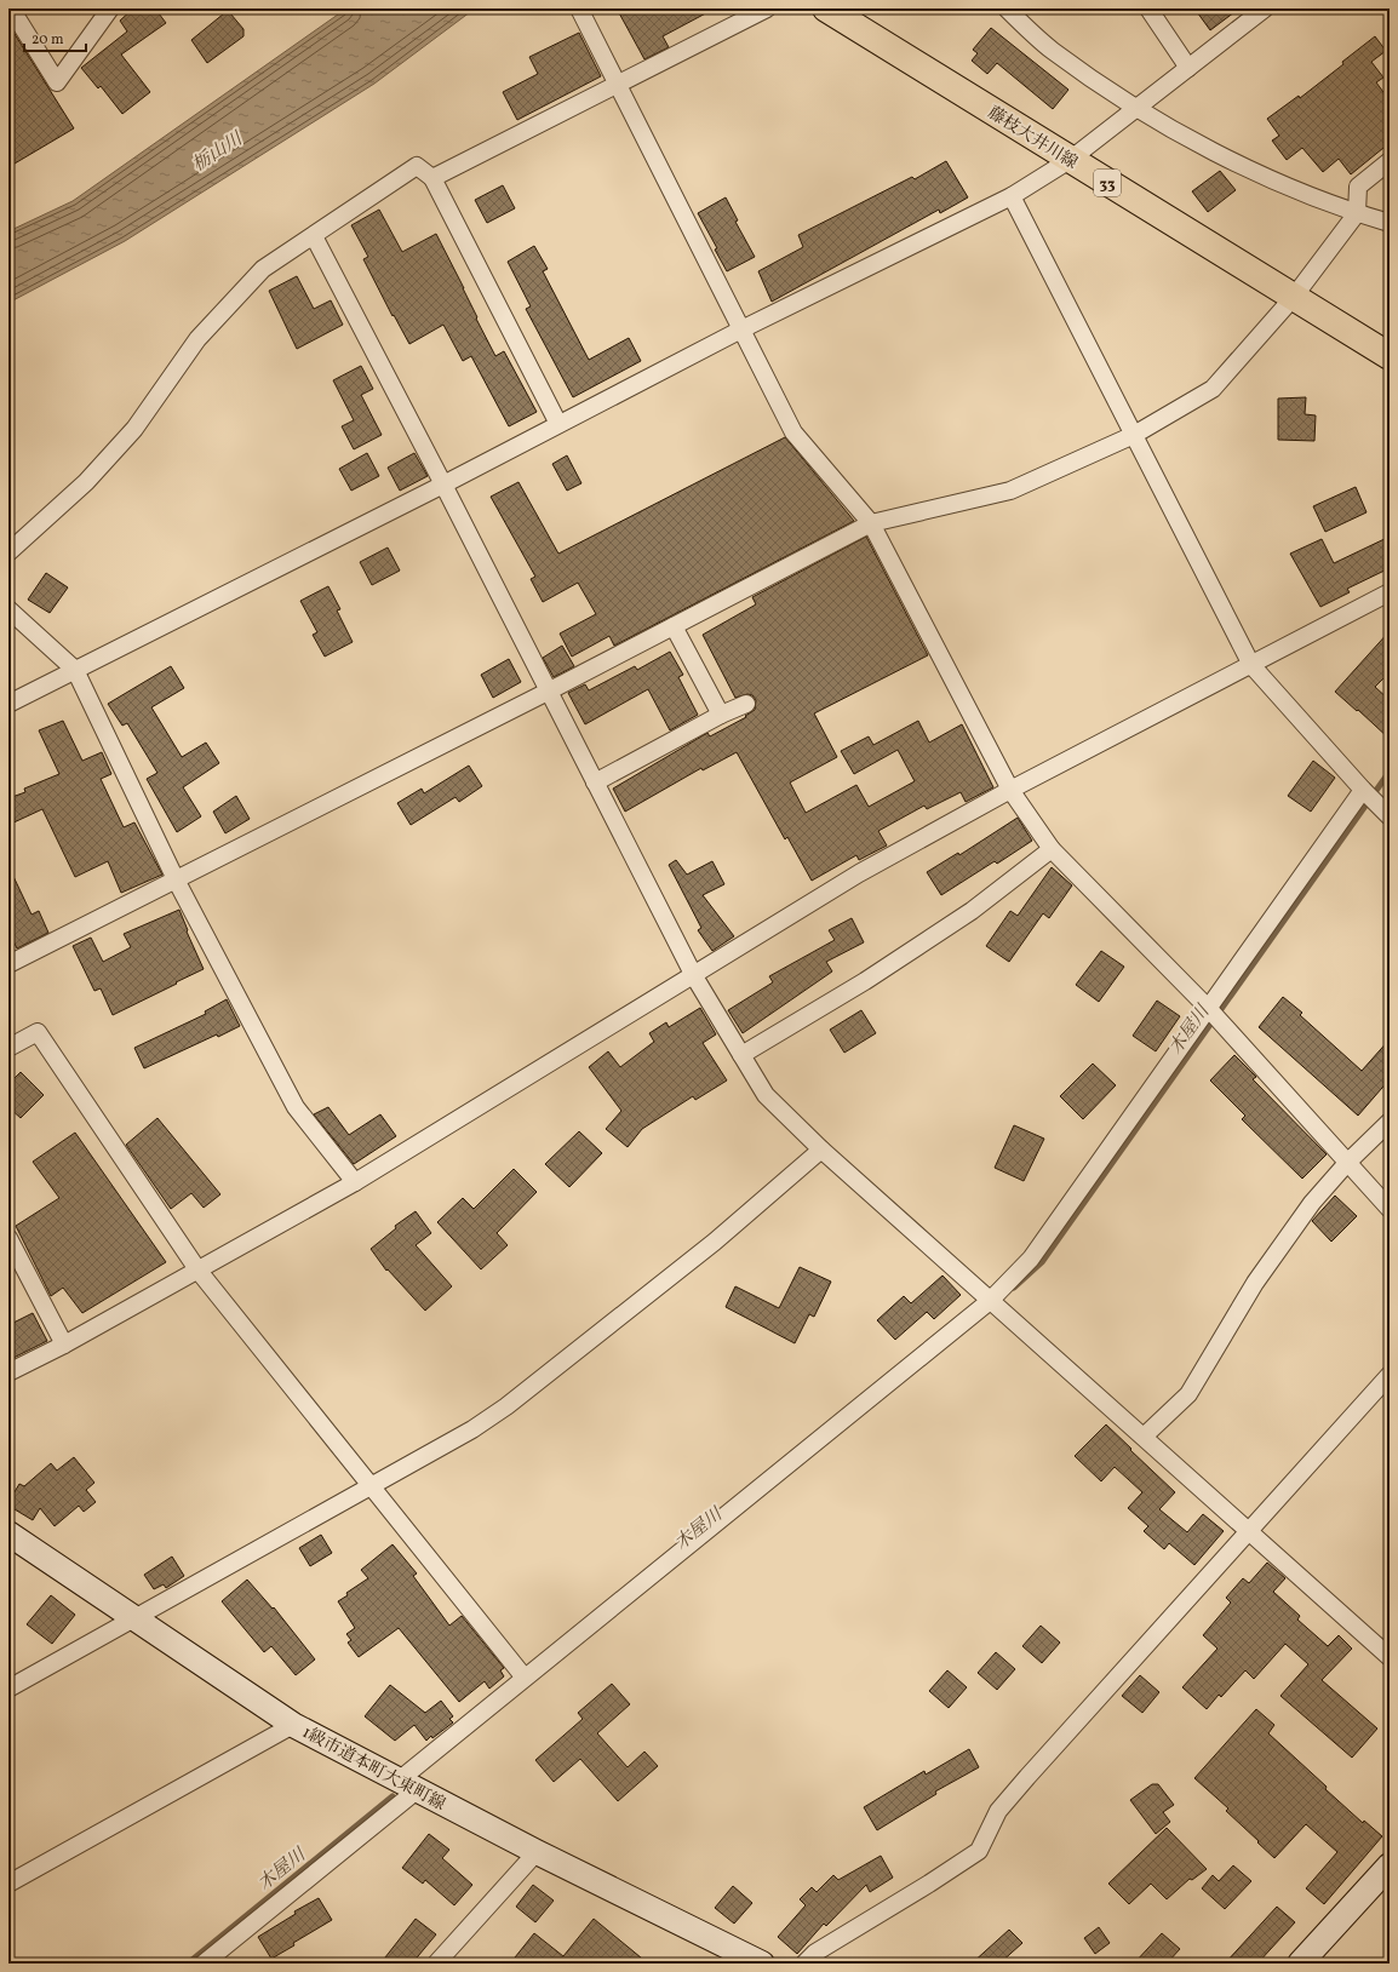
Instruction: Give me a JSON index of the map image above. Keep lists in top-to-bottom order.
{
  "streets": {
    "main road": ["藤枝大井川線", "33"],
    "street": ["1級市道本町大東町線"]
  },
  "water": ["栃山川", "木屋川"],
  "scale_bar": "20 m"
}
